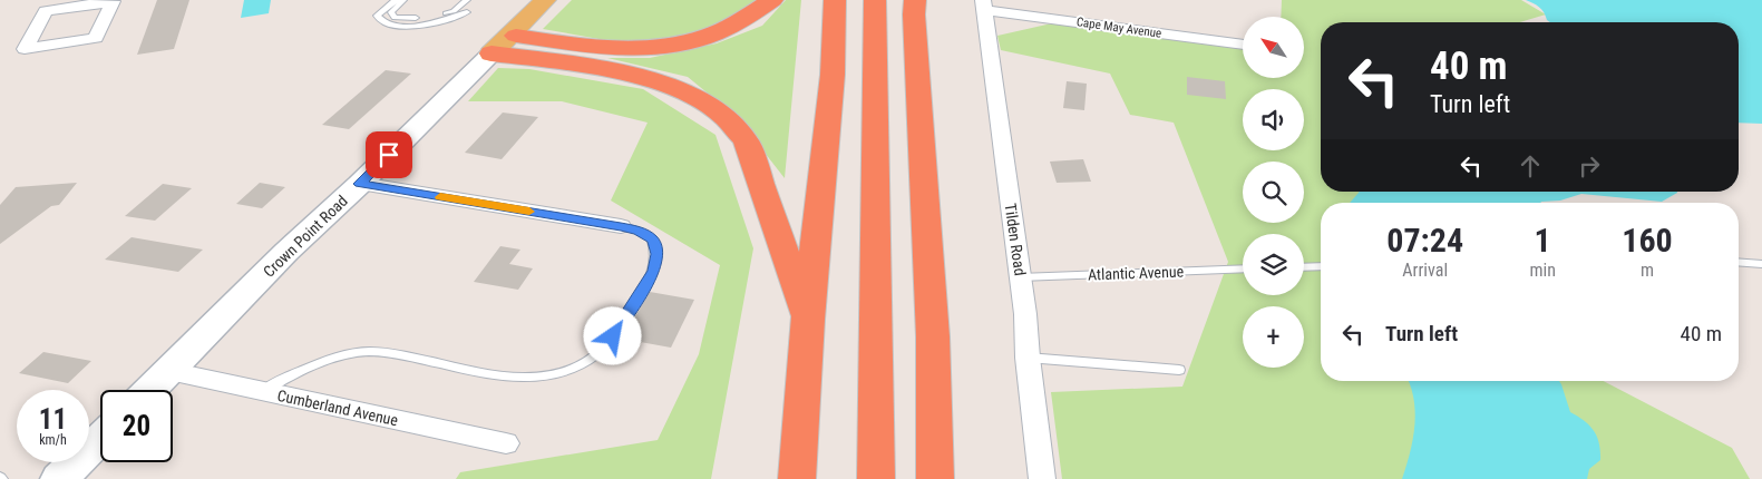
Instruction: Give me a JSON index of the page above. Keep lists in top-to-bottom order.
{
  "streets": {
    "main road": ["Crown Point Road"],
    "street": ["Cape May Avenue", "Tilden Road", "Cumberland Avenue"],
    "lane": ["Atlantic Avenue"]
  },
  "crossings": [
    ["Cape May Avenue", "Tilden Road"],
    ["Crown Point Road", "Cumberland Avenue"],
    ["Tilden Road", "Atlantic Avenue"]
  ],
  "north": "top left",
  "page": {
    "map_buttons": "+",
    "turn": ["40 m", "Turn left"],
    "eta": [
      "07:24",
      "Arrival",
      "1",
      "min",
      "160",
      "m"
    ],
    "list": [
      {
        "name": "Turn left",
        "value": "40 m"
      }
    ],
    "speed": "11 km/h",
    "limit": "20"
  }
}
